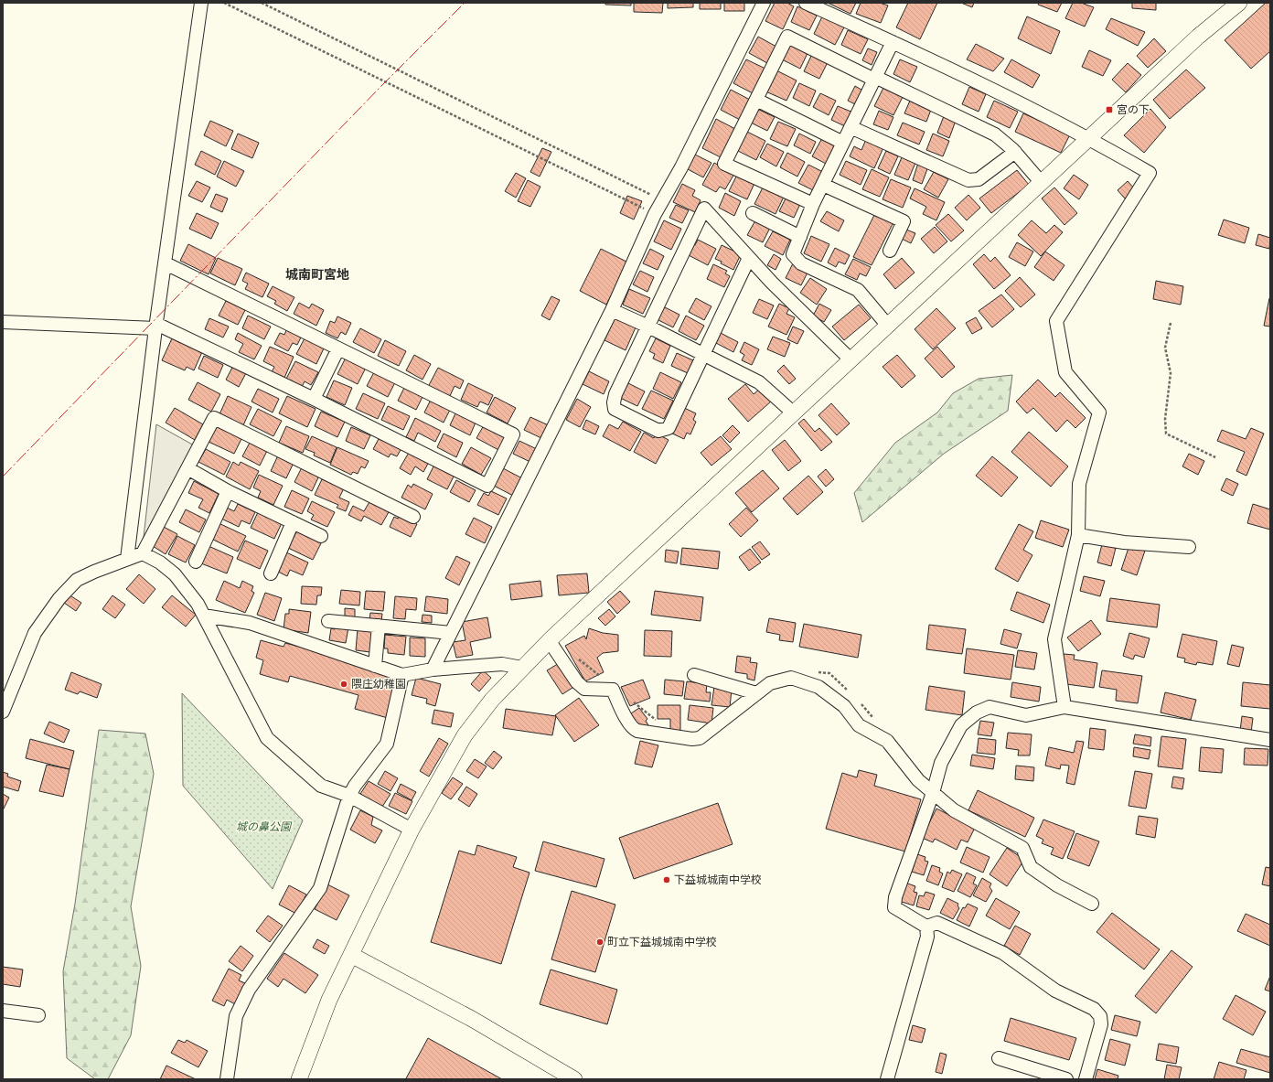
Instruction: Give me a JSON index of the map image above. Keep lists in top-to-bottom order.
{
  "districts": ["城南町宮地"],
  "parks": ["城の鼻公園"],
  "places": {
    "transit": ["宮の下"],
    "other": ["隈庄幼稚園", "下益城城南中学校", "町立下益城城南中学校"]
  }
}
